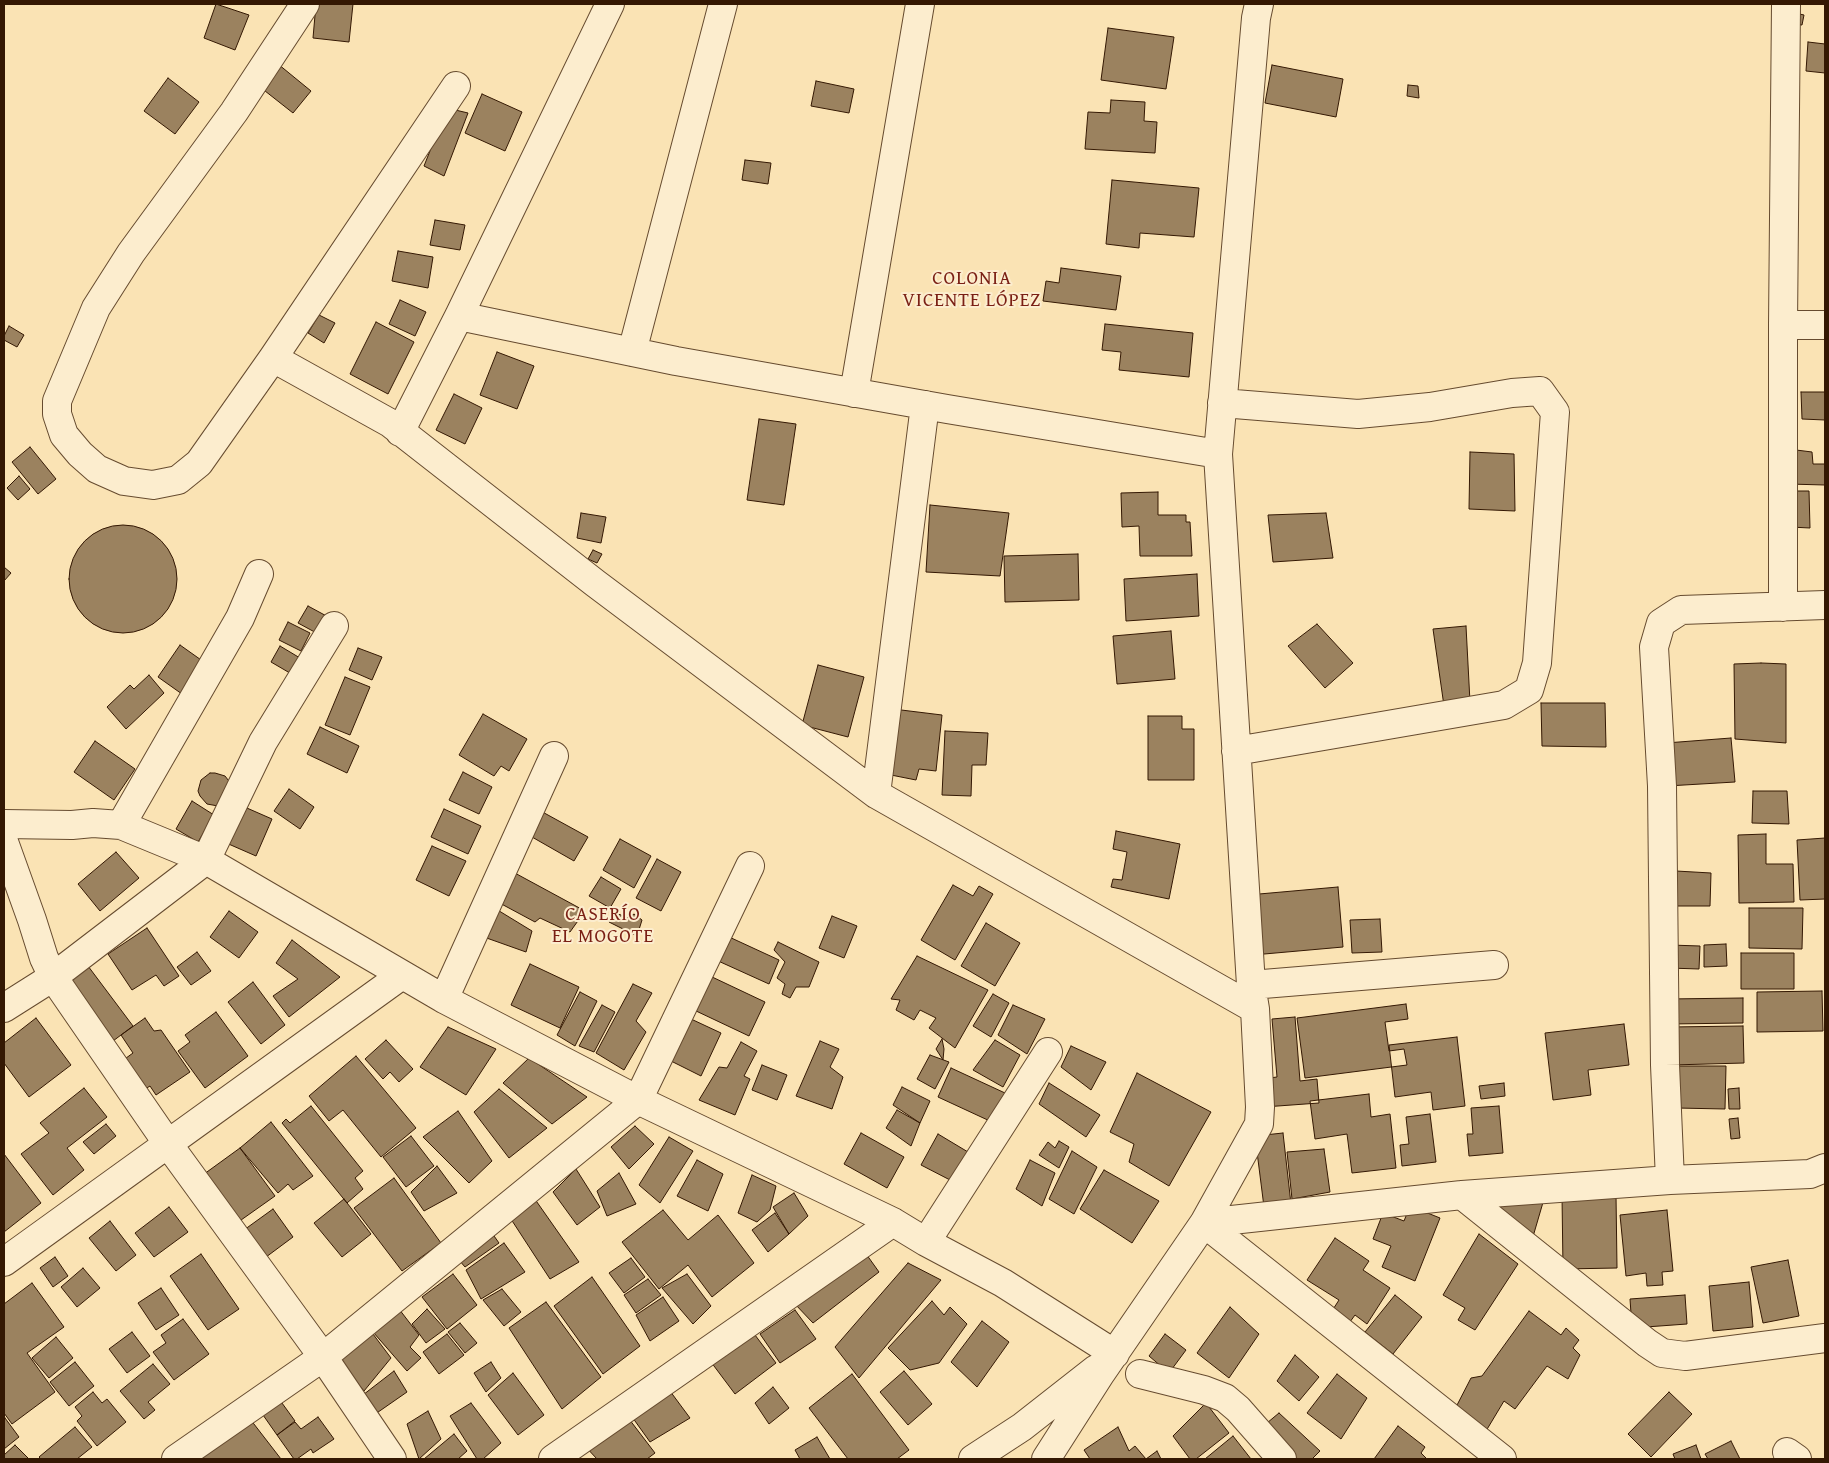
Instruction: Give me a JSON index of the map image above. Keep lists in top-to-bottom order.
{
  "districts": ["COLONIA VICENTE LÓPEZ", "CASERÍO EL MOGOTE"]
}
